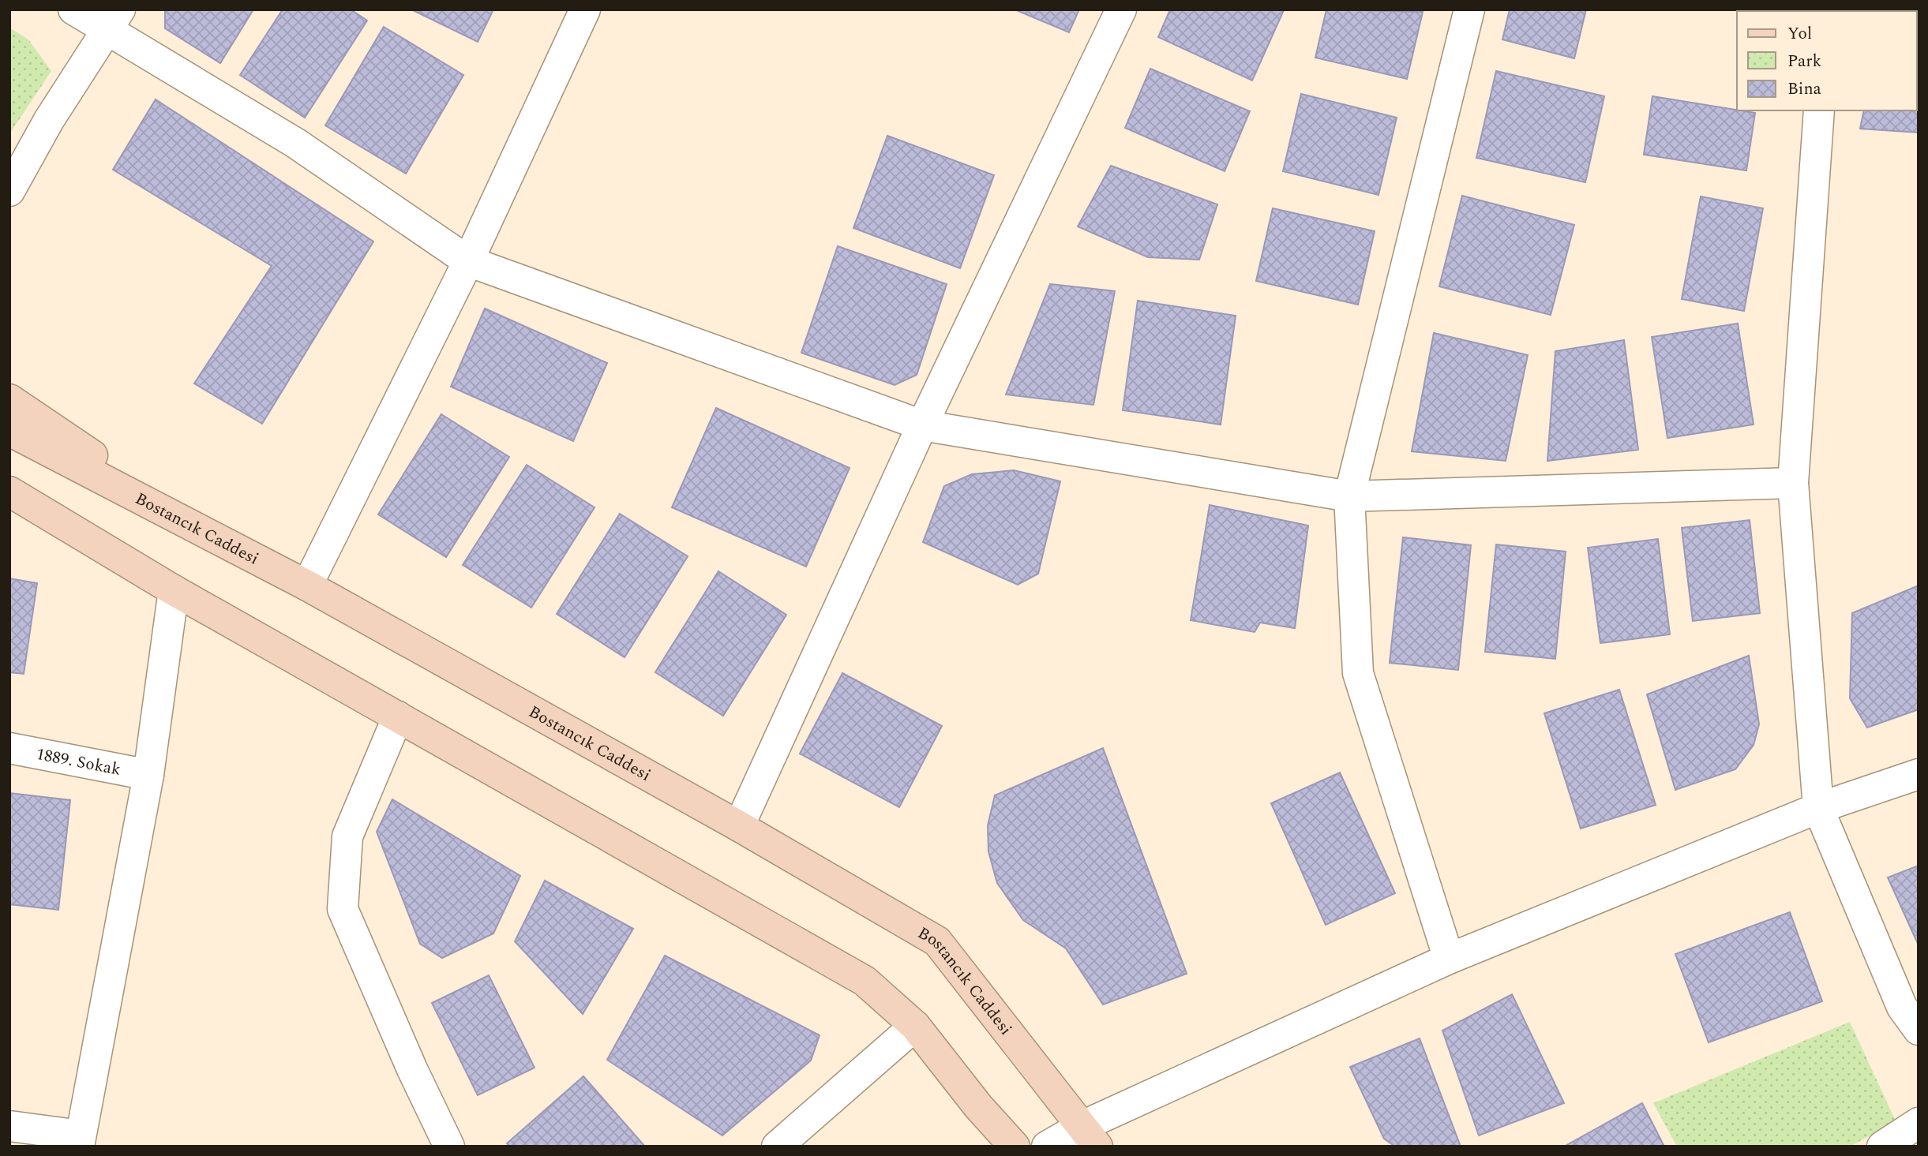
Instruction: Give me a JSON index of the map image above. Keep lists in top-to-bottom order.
{
  "streets": {
    "main road": ["Bostancık Caddesi"],
    "street": ["1889. Sokak"]
  },
  "legend": ["Yol", "Park", "Bina"]
}
